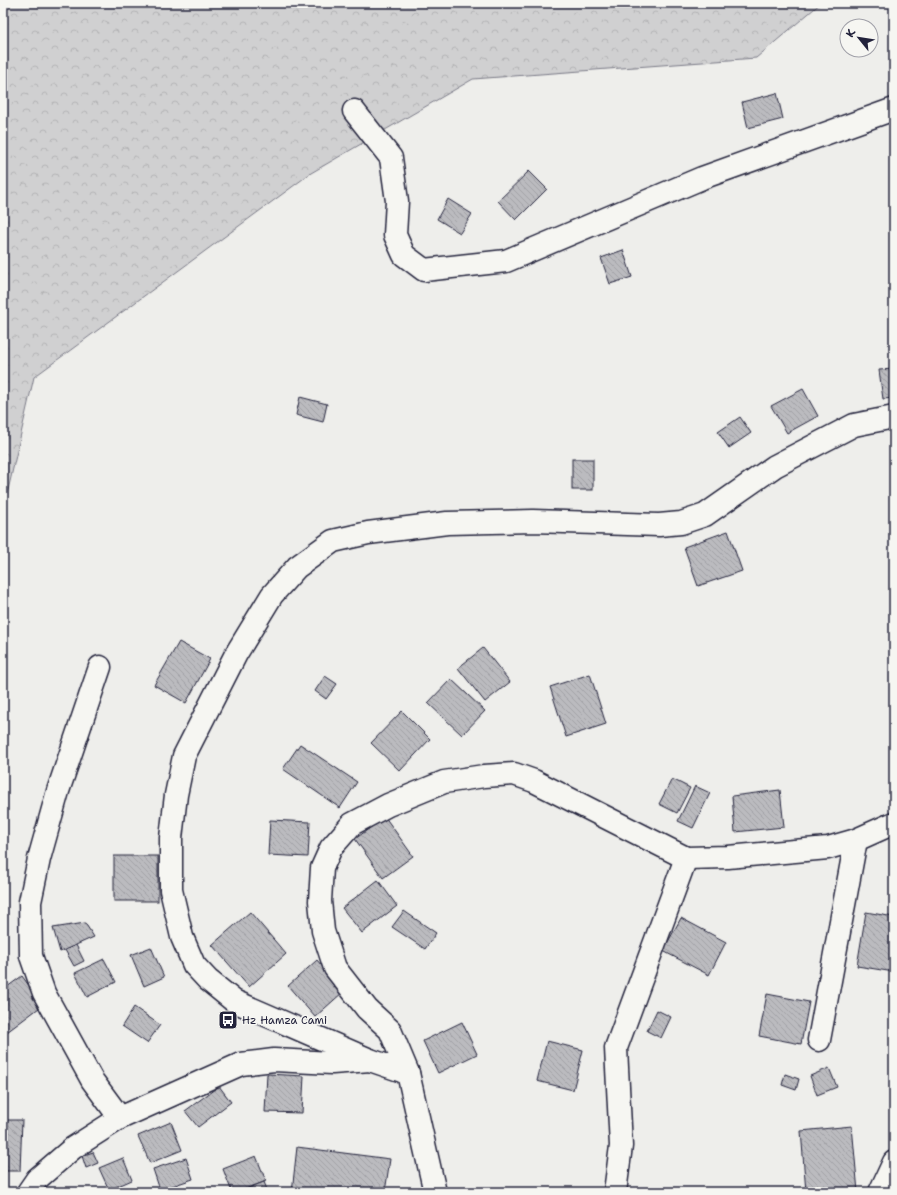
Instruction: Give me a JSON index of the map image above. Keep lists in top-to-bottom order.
{
  "places": {
    "bus stop": ["Hz Hamza Cami"]
  },
  "north": "top left"
}
